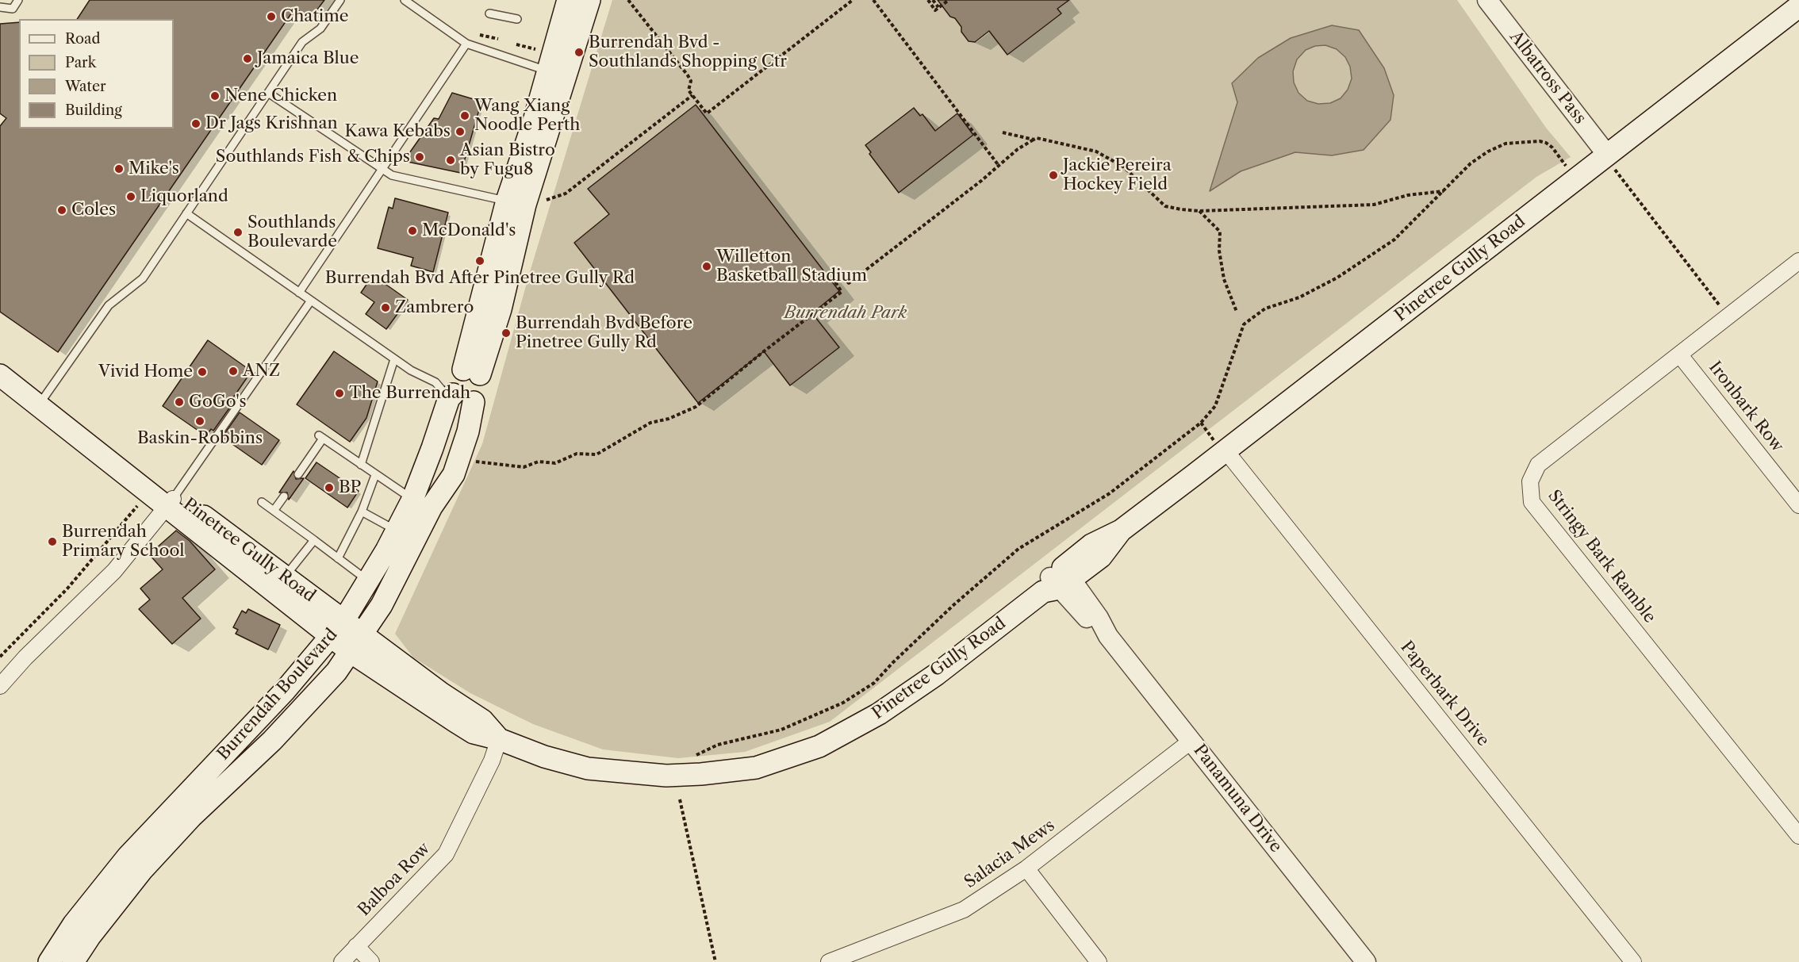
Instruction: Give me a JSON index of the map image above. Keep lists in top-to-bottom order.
{
  "streets": {
    "main road": ["Pinetree Gully Road", "Burrendah Boulevard"],
    "street": [
      "Albatross Pass",
      "Ironbark Row",
      "Stringy Bark Ramble",
      "Paperbark Drive",
      "Panamuna Drive",
      "Salacia Mews",
      "Balboa Row"
    ]
  },
  "crossings": [
    ["Albatross Pass", "Pinetree Gully Road"],
    ["Pinetree Gully Road", "Paperbark Drive"],
    ["Pinetree Gully Road", "Burrendah Boulevard"],
    ["Pinetree Gully Road", "Panamuna Drive"],
    ["Pinetree Gully Road", "Balboa Row"],
    ["Ironbark Row", "Stringy Bark Ramble"],
    ["Panamuna Drive", "Salacia Mews"]
  ],
  "parks": ["Burrendah Park"],
  "places": [
    "Chatime",
    "Burrendah Bvd - Southlands Shopping Ctr",
    "Jamaica Blue",
    "Nene Chicken",
    "Wang Xiang Noodle Perth",
    "Dr Jags Krishnan",
    "Kawa Kebabs",
    "Southlands Fish & Chips",
    "Asian Bistro by Fugu8",
    "Mike's",
    "Jackie Pereira Hockey Field",
    "Liquorland",
    "Coles",
    "McDonald's",
    "Southlands Boulevarde",
    "Burrendah Bvd After Pinetree Gully Rd",
    "Willetton Basketball Stadium",
    "Zambrero",
    "Burrendah Bvd Before Pinetree Gully Rd",
    "ANZ",
    "Vivid Home",
    "The Burrendah",
    "GoGo's",
    "Baskin-Robbins",
    "BP",
    "Burrendah Primary School"
  ],
  "legend": [
    "Road",
    "Park",
    "Water",
    "Building"
  ]
}
